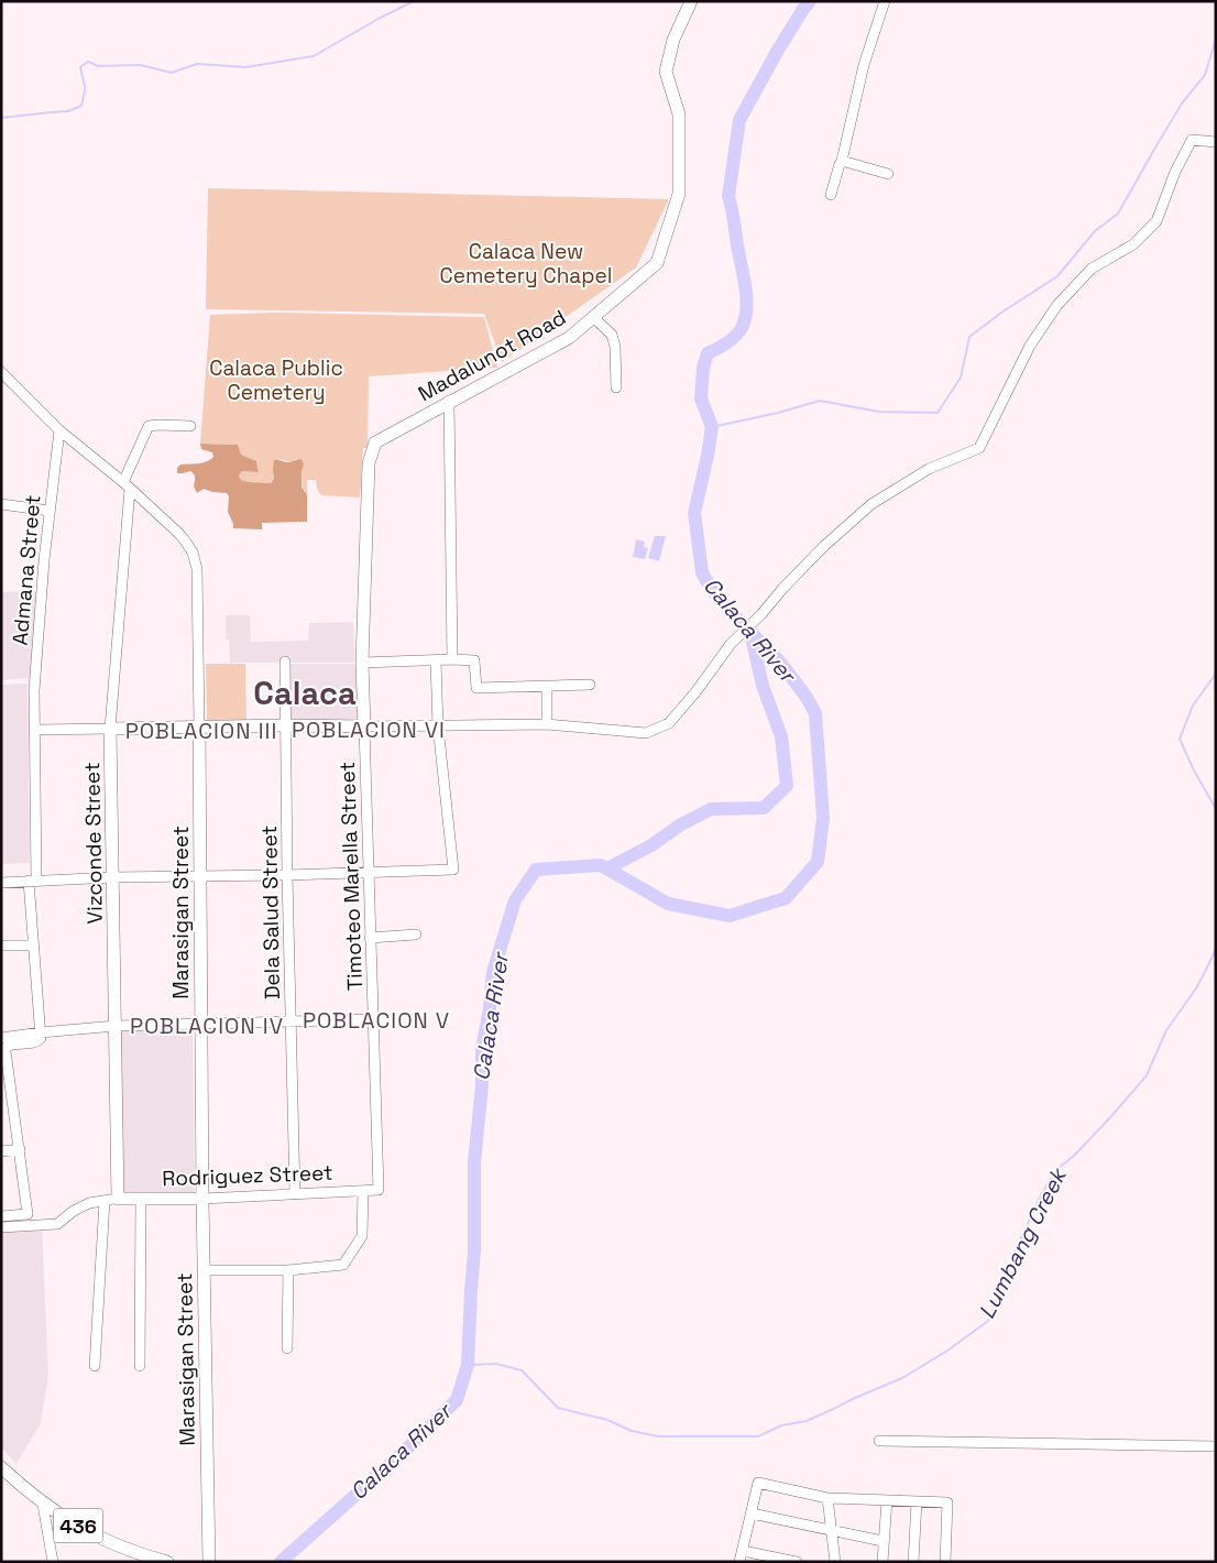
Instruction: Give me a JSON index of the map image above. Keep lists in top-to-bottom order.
{
  "streets": {
    "main road": [
      "Madalunot Road",
      "Vizconde Street",
      "Marasigan Street",
      "Rodriguez Street",
      "436"
    ],
    "street": ["Admana Street", "Timoteo Marella Street", "Dela Salud Street"]
  },
  "crossings": [
    ["Madalunot Road", "Timoteo Marella Street"],
    ["Admana Street", "Marasigan Street"],
    ["Vizconde Street", "Marasigan Street"],
    ["Vizconde Street", "Rodriguez Street"],
    ["Timoteo Marella Street", "Rodriguez Street"],
    ["Marasigan Street", "Rodriguez Street"],
    ["Dela Salud Street", "Rodriguez Street"]
  ],
  "districts": [
    "Calaca",
    "POBLACION VI",
    "POBLACION III",
    "POBLACION V",
    "POBLACION IV"
  ],
  "water": ["Calaca River", "Lumbang Creek"],
  "parks": ["Calaca New Cemetery Chapel", "Calaca Public Cemetery"]
}
